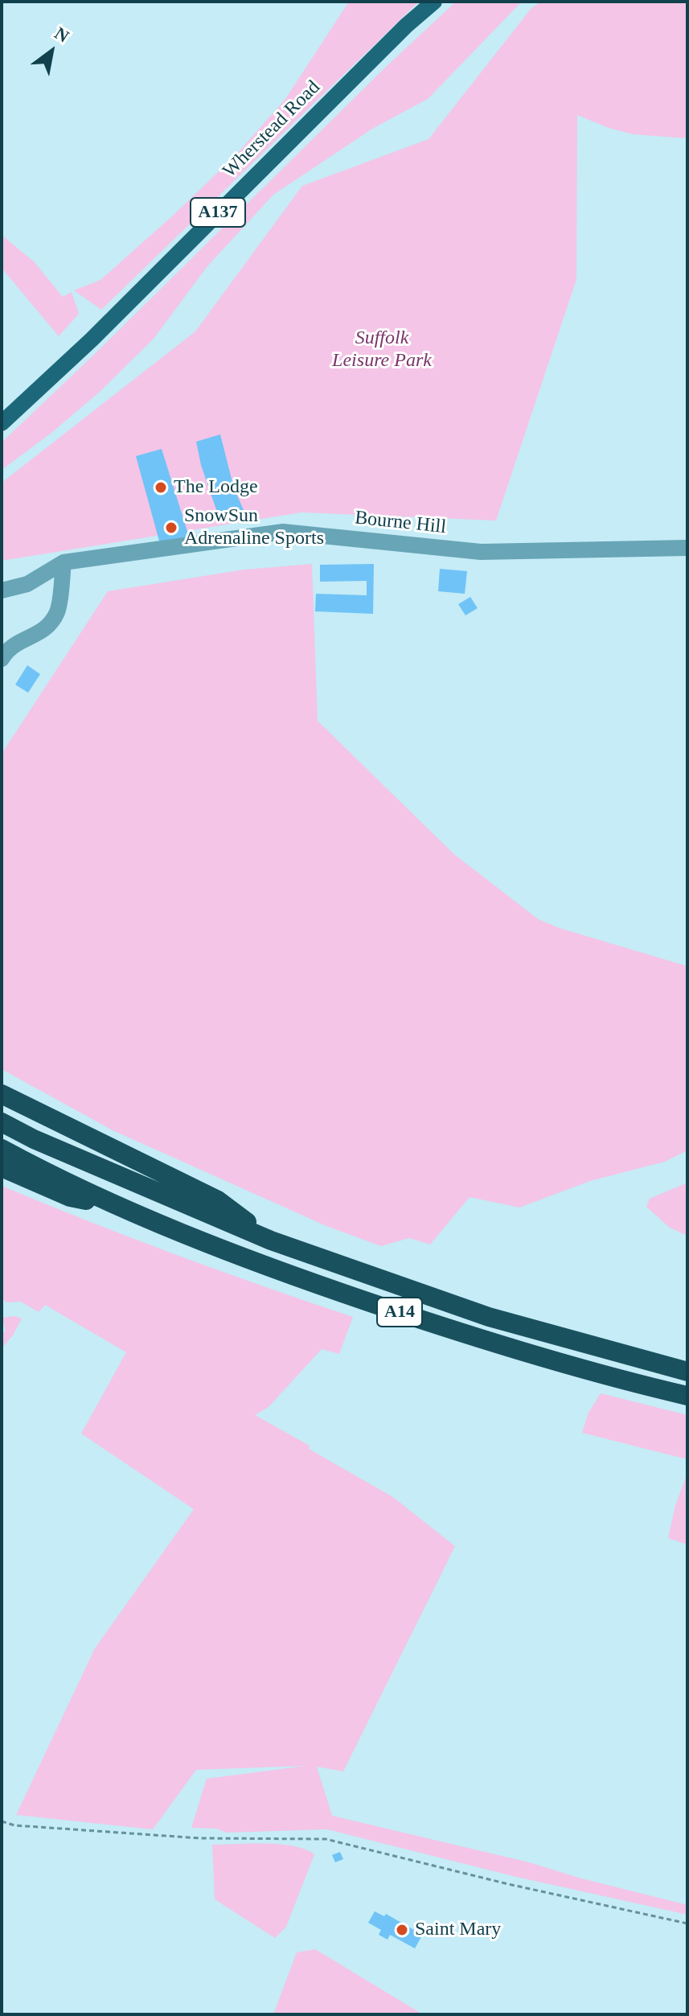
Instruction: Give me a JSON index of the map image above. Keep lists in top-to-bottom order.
{
  "streets": {
    "highway": ["A14"],
    "main road": ["Wherstead Road", "A137"],
    "street": ["Bourne Hill"]
  },
  "parks": ["Suffolk Leisure Park"],
  "places": ["The Lodge", "SnowSun Adrenaline Sports", "Saint Mary"],
  "north": "top right"
}
